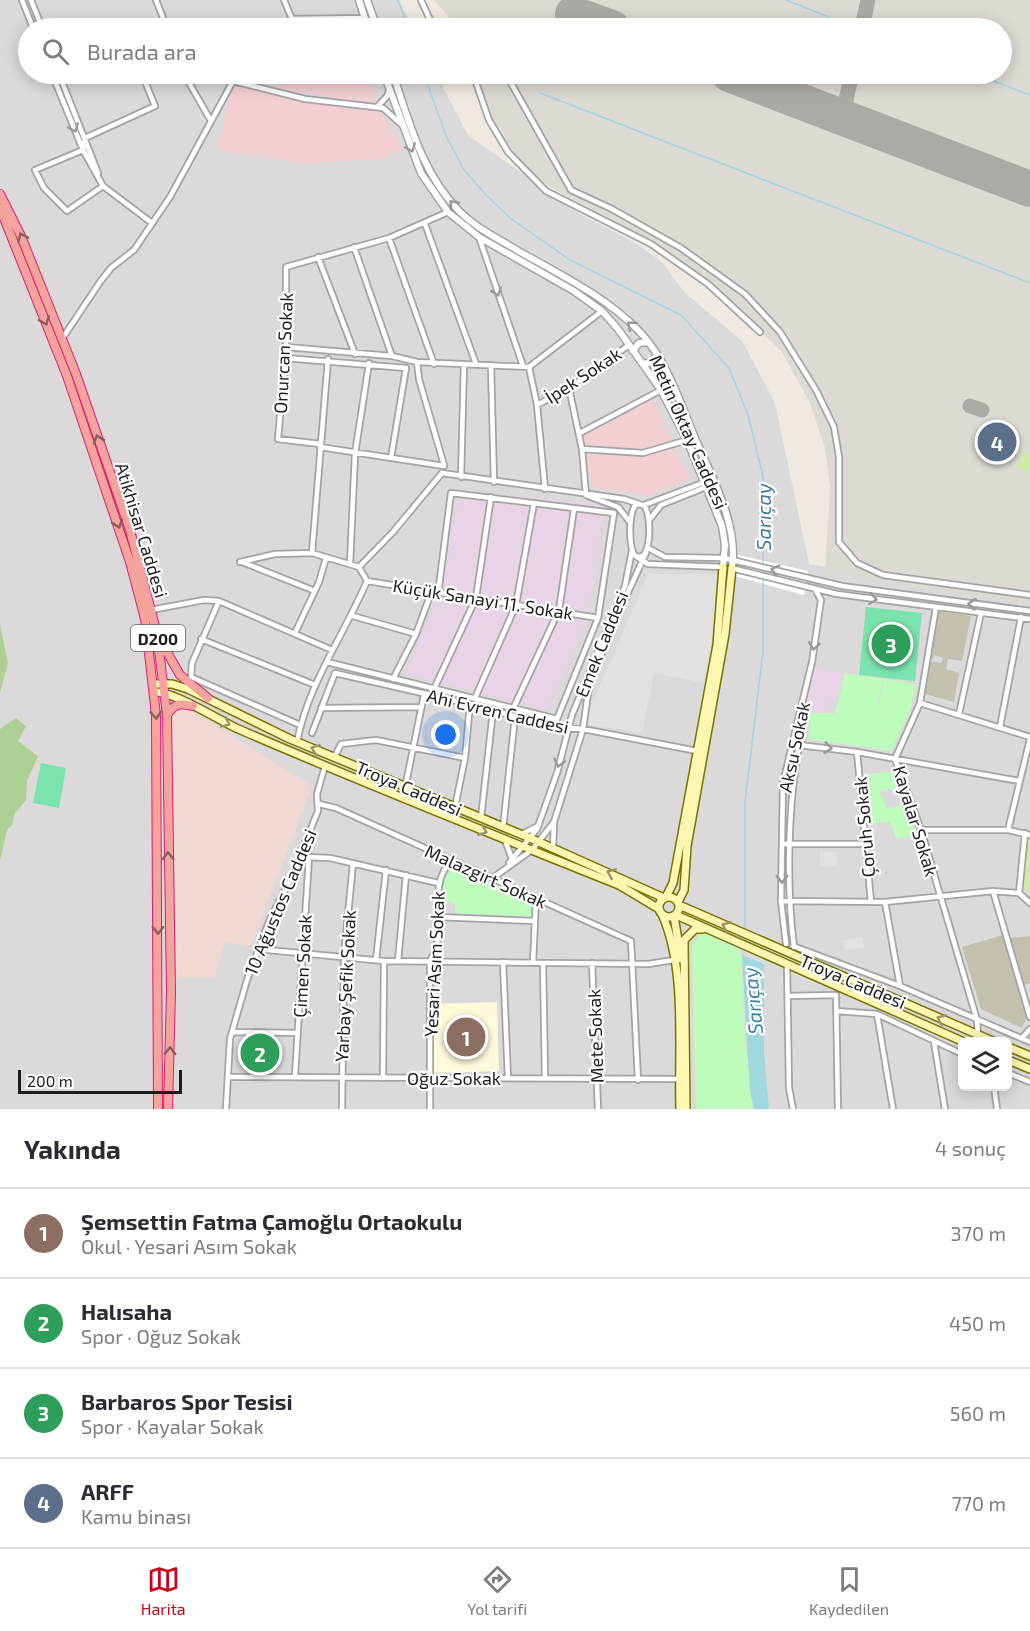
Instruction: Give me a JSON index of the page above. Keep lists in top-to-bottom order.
{
  "streets": {
    "highway": ["Atikhisar Caddesi", "D200"],
    "main road": ["Metin Oktay Caddesi", "Troya Caddesi"],
    "street": [
      "Onurcan Sokak",
      "İpek Sokak",
      "Küçük Sanayi 11. Sokak",
      "Emek Caddesi",
      "Ahi Evren Caddesi",
      "Aksu Sokak",
      "Kayalar Sokak",
      "Çoruh Sokak",
      "Malazgirt Sokak",
      "10 Ağustos Caddesi",
      "Yesari Asım Sokak",
      "Çimen Sokak",
      "Yarbay Şefik Sokak",
      "Mete Sokak",
      "Oğuz Sokak"
    ]
  },
  "crossings": [
    ["İpek Sokak", "Metin Oktay Caddesi"],
    ["Metin Oktay Caddesi", "Ahi Evren Caddesi"],
    ["Metin Oktay Caddesi", "Troya Caddesi"],
    ["Atikhisar Caddesi", "Troya Caddesi"],
    ["Emek Caddesi", "Ahi Evren Caddesi"],
    ["Emek Caddesi", "Troya Caddesi"],
    ["Aksu Sokak", "Troya Caddesi"],
    ["Aksu Sokak", "Çoruh Sokak"],
    ["Troya Caddesi", "Kayalar Sokak"],
    ["Troya Caddesi", "10 Ağustos Caddesi"],
    ["Malazgirt Sokak", "10 Ağustos Caddesi"],
    ["Malazgirt Sokak", "Yesari Asım Sokak"],
    ["10 Ağustos Caddesi", "Oğuz Sokak"],
    ["Yesari Asım Sokak", "Oğuz Sokak"],
    ["Çimen Sokak", "Oğuz Sokak"],
    ["Yarbay Şefik Sokak", "Oğuz Sokak"],
    ["Mete Sokak", "Oğuz Sokak"]
  ],
  "water": ["Sarıçay"],
  "scale_bar": "200 m",
  "page": {
    "search": "Burada ara",
    "pins": [
      "4",
      "3",
      "1",
      "2"
    ],
    "scale": "200 m",
    "heading": ["Yakında", "4 sonuç"],
    "list": [
      {
        "mark": "1",
        "name": "Şemsettin Fatma Çamoğlu Ortaokulu",
        "note": "Okul · Yesari Asım Sokak",
        "value": "370 m"
      },
      {
        "mark": "2",
        "name": "Halısaha",
        "note": "Spor · Oğuz Sokak",
        "value": "450 m"
      },
      {
        "mark": "3",
        "name": "Barbaros Spor Tesisi",
        "note": "Spor · Kayalar Sokak",
        "value": "560 m"
      },
      {
        "mark": "4",
        "name": "ARFF",
        "note": "Kamu binası",
        "value": "770 m"
      }
    ],
    "nav": ["Harita", "Yol tarifi", "Kaydedilen"]
  }
}
